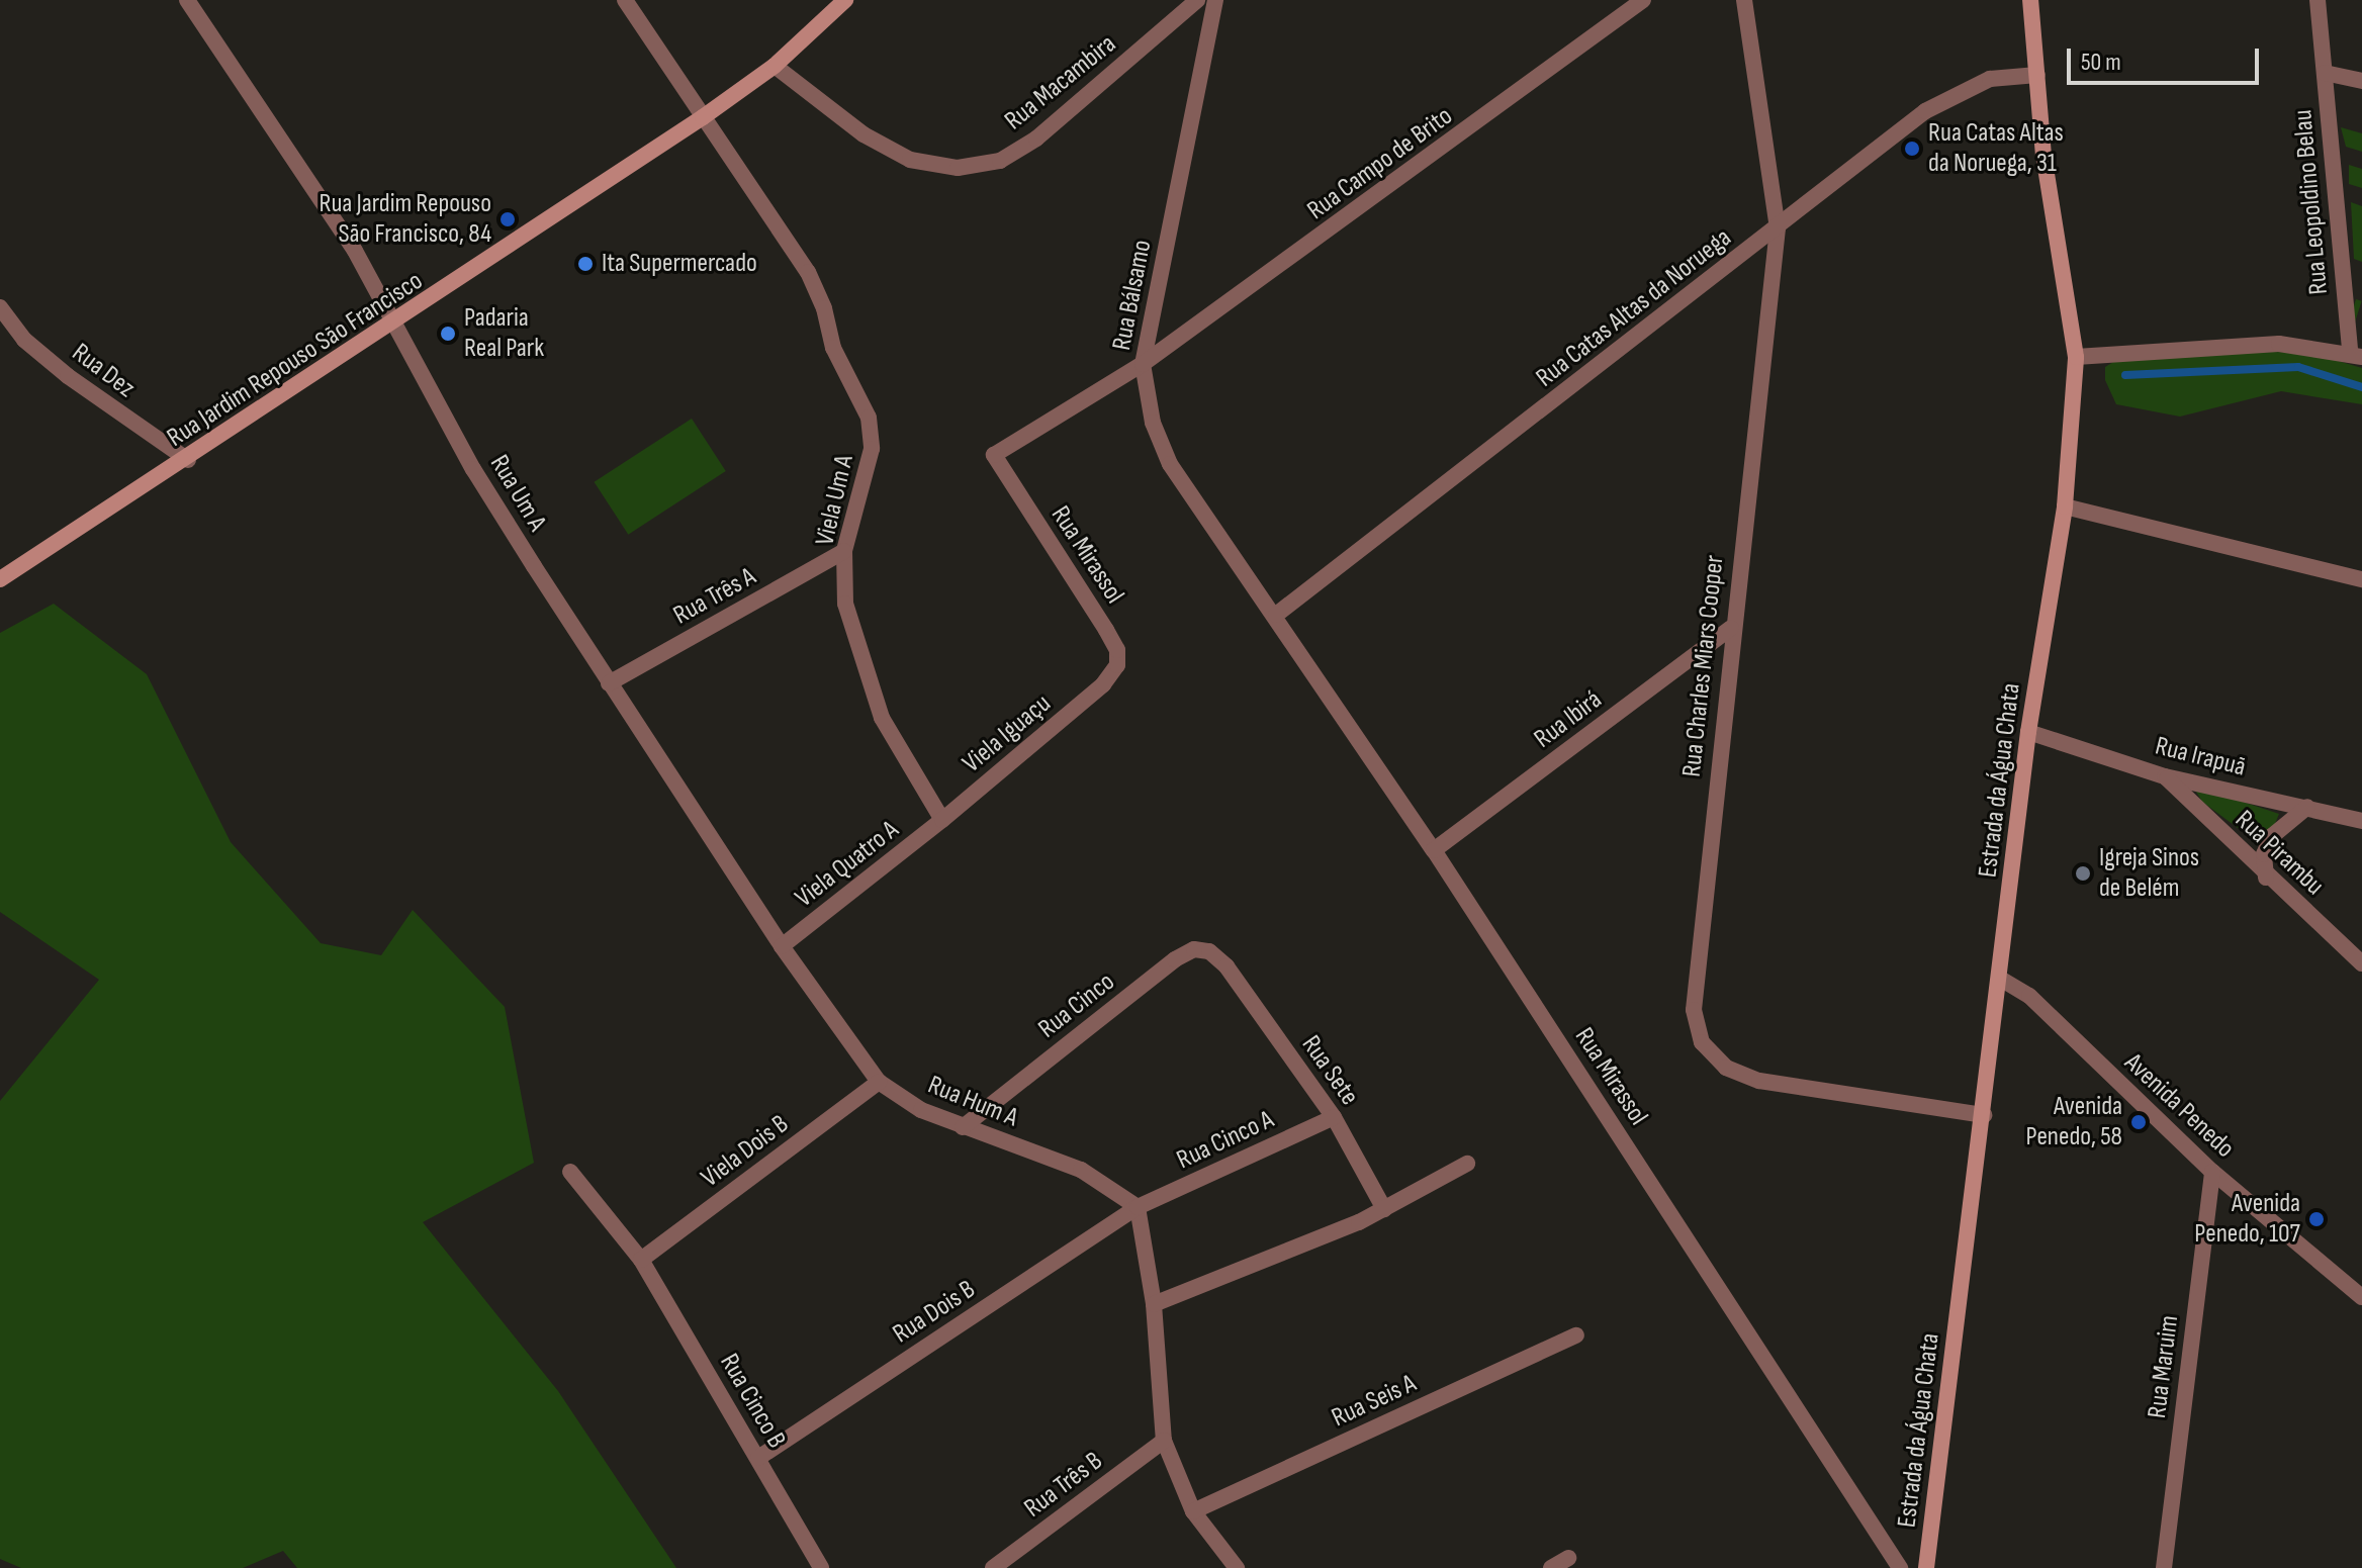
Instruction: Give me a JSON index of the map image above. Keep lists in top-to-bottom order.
{
  "streets": {
    "street": [
      "Rua Macambira",
      "Rua Campo de Brito",
      "Rua Leopoldino Belau",
      "Rua Bálsamo",
      "Rua Catas Altas da Noruega",
      "Rua Jardim Repouso São Francisco",
      "Rua Dez",
      "Rua Um A",
      "Viela Um A",
      "Rua Mirassol",
      "Rua Três A",
      "Rua Charles Miars Cooper",
      "Rua Ibirá",
      "Viela Iguaçu",
      "Rua Irapuã",
      "Estrada da Água Chata",
      "Rua Pirambu",
      "Viela Quatro A",
      "Rua Cinco",
      "Rua Sete",
      "Rua Hum A",
      "Avenida Penedo",
      "Rua Cinco A",
      "Viela Dois B",
      "Rua Dois B",
      "Rua Maruim",
      "Rua Cinco B",
      "Rua Seis A",
      "Rua Três B"
    ]
  },
  "crossings": [
    ["Rua Macambira", "Rua Jardim Repouso São Francisco"],
    ["Rua Campo de Brito", "Rua Bálsamo"],
    ["Rua Campo de Brito", "Rua Mirassol"],
    ["Rua Bálsamo", "Rua Catas Altas da Noruega"],
    ["Rua Bálsamo", "Rua Mirassol"],
    ["Rua Catas Altas da Noruega", "Rua Mirassol"],
    ["Rua Catas Altas da Noruega", "Rua Charles Miars Cooper"],
    ["Rua Catas Altas da Noruega", "Estrada da Água Chata"],
    ["Rua Jardim Repouso São Francisco", "Rua Dez"],
    ["Rua Jardim Repouso São Francisco", "Rua Um A"],
    ["Rua Jardim Repouso São Francisco", "Viela Um A"],
    ["Rua Um A", "Rua Três A"],
    ["Rua Um A", "Rua Hum A"],
    ["Viela Um A", "Rua Três A"],
    ["Viela Um A", "Viela Iguaçu"],
    ["Viela Um A", "Viela Quatro A"],
    ["Rua Mirassol", "Rua Ibirá"],
    ["Rua Mirassol", "Viela Iguaçu"],
    ["Rua Três A", "Rua Hum A"],
    ["Rua Charles Miars Cooper", "Rua Ibirá"],
    ["Rua Charles Miars Cooper", "Estrada da Água Chata"],
    ["Viela Iguaçu", "Viela Quatro A"],
    ["Rua Irapuã", "Estrada da Água Chata"],
    ["Rua Irapuã", "Rua Pirambu"],
    ["Estrada da Água Chata", "Avenida Penedo"],
    ["Viela Quatro A", "Rua Hum A"],
    ["Rua Cinco", "Rua Sete"],
    ["Rua Cinco", "Rua Hum A"],
    ["Rua Sete", "Rua Cinco A"],
    ["Rua Hum A", "Rua Cinco A"],
    ["Rua Hum A", "Viela Dois B"],
    ["Rua Hum A", "Rua Dois B"],
    ["Avenida Penedo", "Rua Maruim"],
    ["Rua Cinco A", "Rua Dois B"],
    ["Viela Dois B", "Rua Cinco B"],
    ["Rua Dois B", "Rua Cinco B"]
  ],
  "places": [
    "Rua Catas Altas da Noruega, 31",
    "Rua Jardim Repouso São Francisco, 84",
    "Ita Supermercado",
    "Padaria Real Park",
    "Igreja Sinos de Belém",
    "Avenida Penedo, 58",
    "Avenida Penedo, 107"
  ],
  "scale_bar": "50 m"
}
